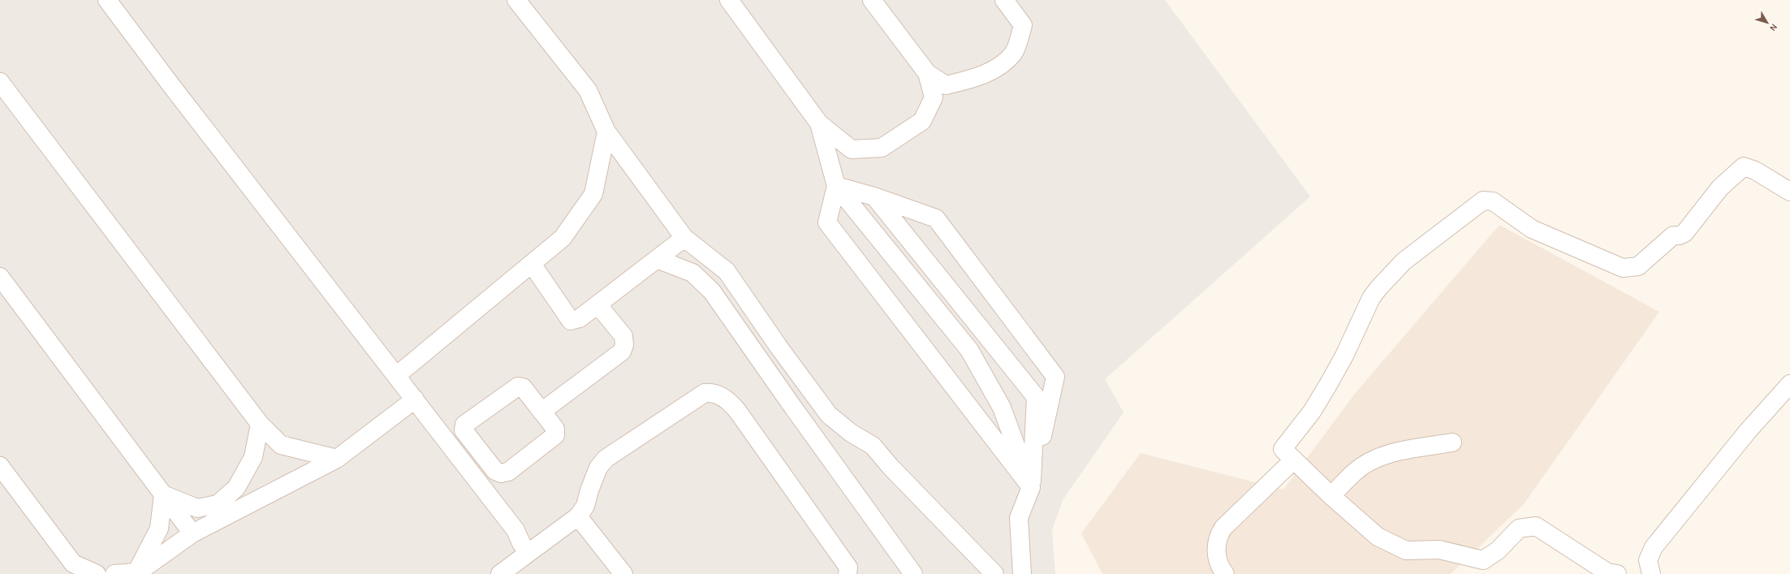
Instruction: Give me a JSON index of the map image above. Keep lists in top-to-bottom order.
{
  "north": "bottom right"
}
